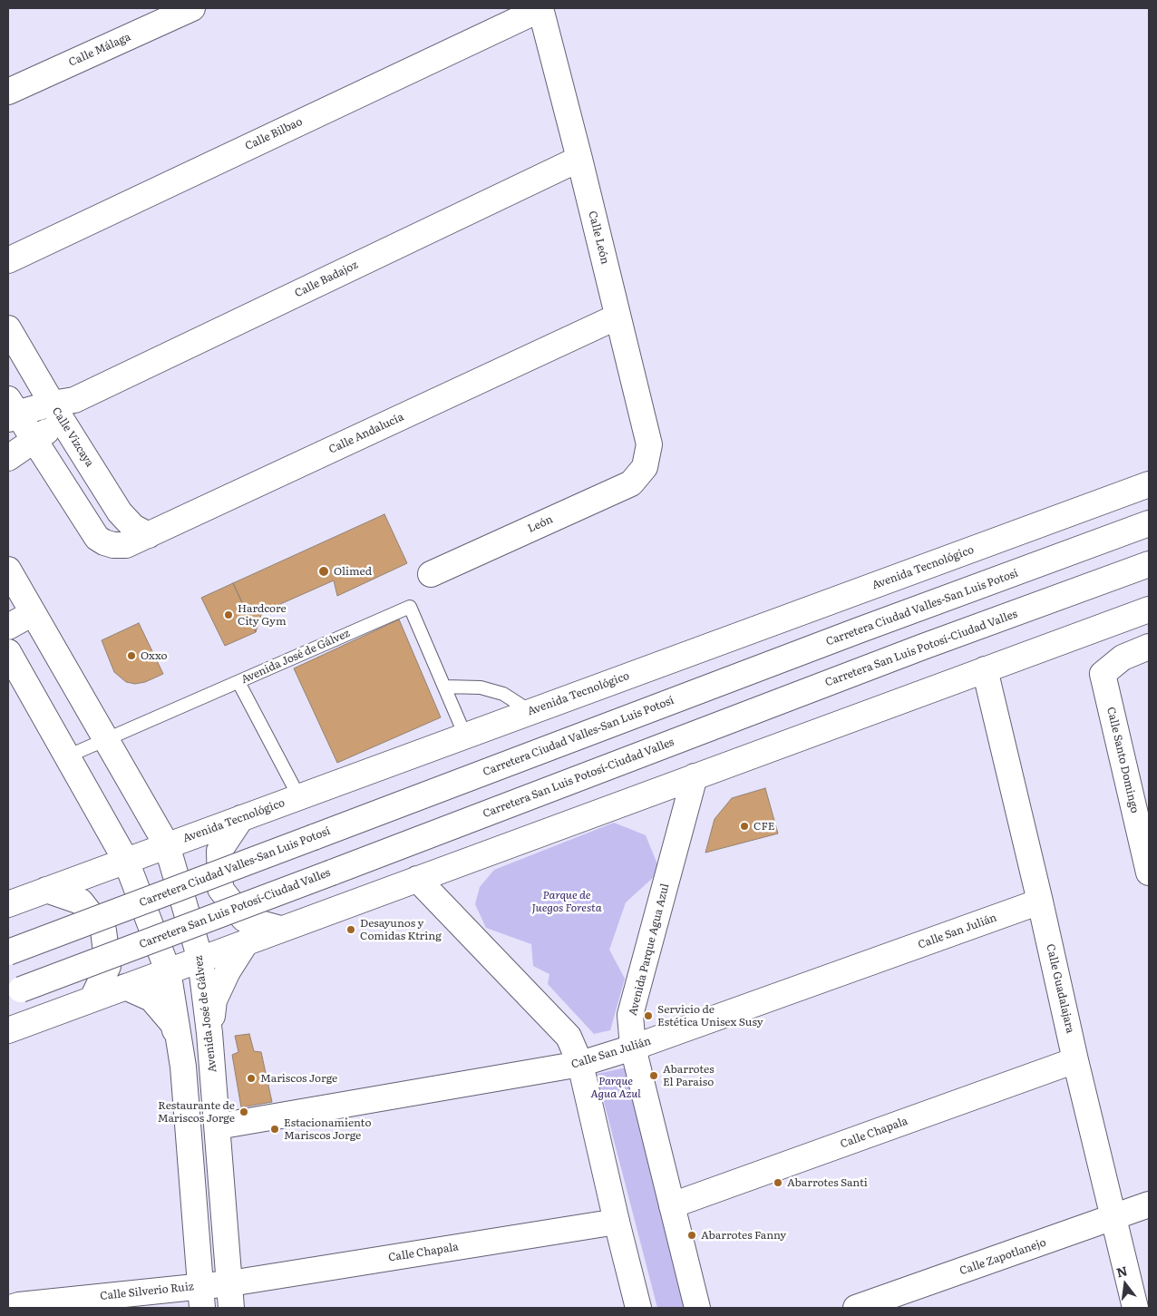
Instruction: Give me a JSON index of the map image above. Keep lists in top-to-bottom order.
{
  "streets": {
    "street": [
      "Calle Málaga",
      "Calle Bilbao",
      "Calle León",
      "Calle Badajoz",
      "Calle Andalucía",
      "Calle Vizcaya",
      "León",
      "Avenida Tecnológico",
      "Carretera Ciudad Valles-San Luis Potosí",
      "Carretera San Luis Potosí-Ciudad Valles",
      "Avenida José de Gálvez",
      "Calle Santo Domingo",
      "Calle San Julián",
      "Avenida Parque Agua Azul",
      "Calle Guadalajara",
      "Calle Chapala",
      "Calle Zapotlanejo",
      "Calle Silverio Ruiz"
    ]
  },
  "crossings": [
    ["Calle Bilbao", "Calle León"],
    ["Calle León", "Calle Badajoz"],
    ["Calle León", "Calle Andalucía"],
    ["Calle León", "León"],
    ["Calle Badajoz", "Calle Andalucía"],
    ["Calle Badajoz", "Calle Vizcaya"],
    ["Calle Andalucía", "Calle Vizcaya"],
    ["Avenida Tecnológico", "Avenida José de Gálvez"],
    ["Avenida José de Gálvez", "Calle San Julián"],
    ["Avenida José de Gálvez", "Calle Chapala"],
    ["Avenida José de Gálvez", "Calle Silverio Ruiz"],
    ["Calle San Julián", "Avenida Parque Agua Azul"],
    ["Calle San Julián", "Calle Guadalajara"],
    ["Avenida Parque Agua Azul", "Calle Chapala"],
    ["Calle Guadalajara", "Calle Chapala"],
    ["Calle Guadalajara", "Calle Zapotlanejo"],
    ["Calle Chapala", "Calle Silverio Ruiz"]
  ],
  "parks": ["Parque de Juegos Foresta", "Parque Agua Azul"],
  "places": [
    "Olimed",
    "Hardcore City Gym",
    "Oxxo",
    "CFE",
    "Desayunos y Comidas Ktring",
    "Servicio de Estética Unisex Susy",
    "Abarrotes El Paraiso",
    "Mariscos Jorge",
    "Restaurante de Mariscos Jorge",
    "Estacionamiento Mariscos Jorge",
    "Abarrotes Santi",
    "Abarrotes Fanny"
  ],
  "north": "top"
}
